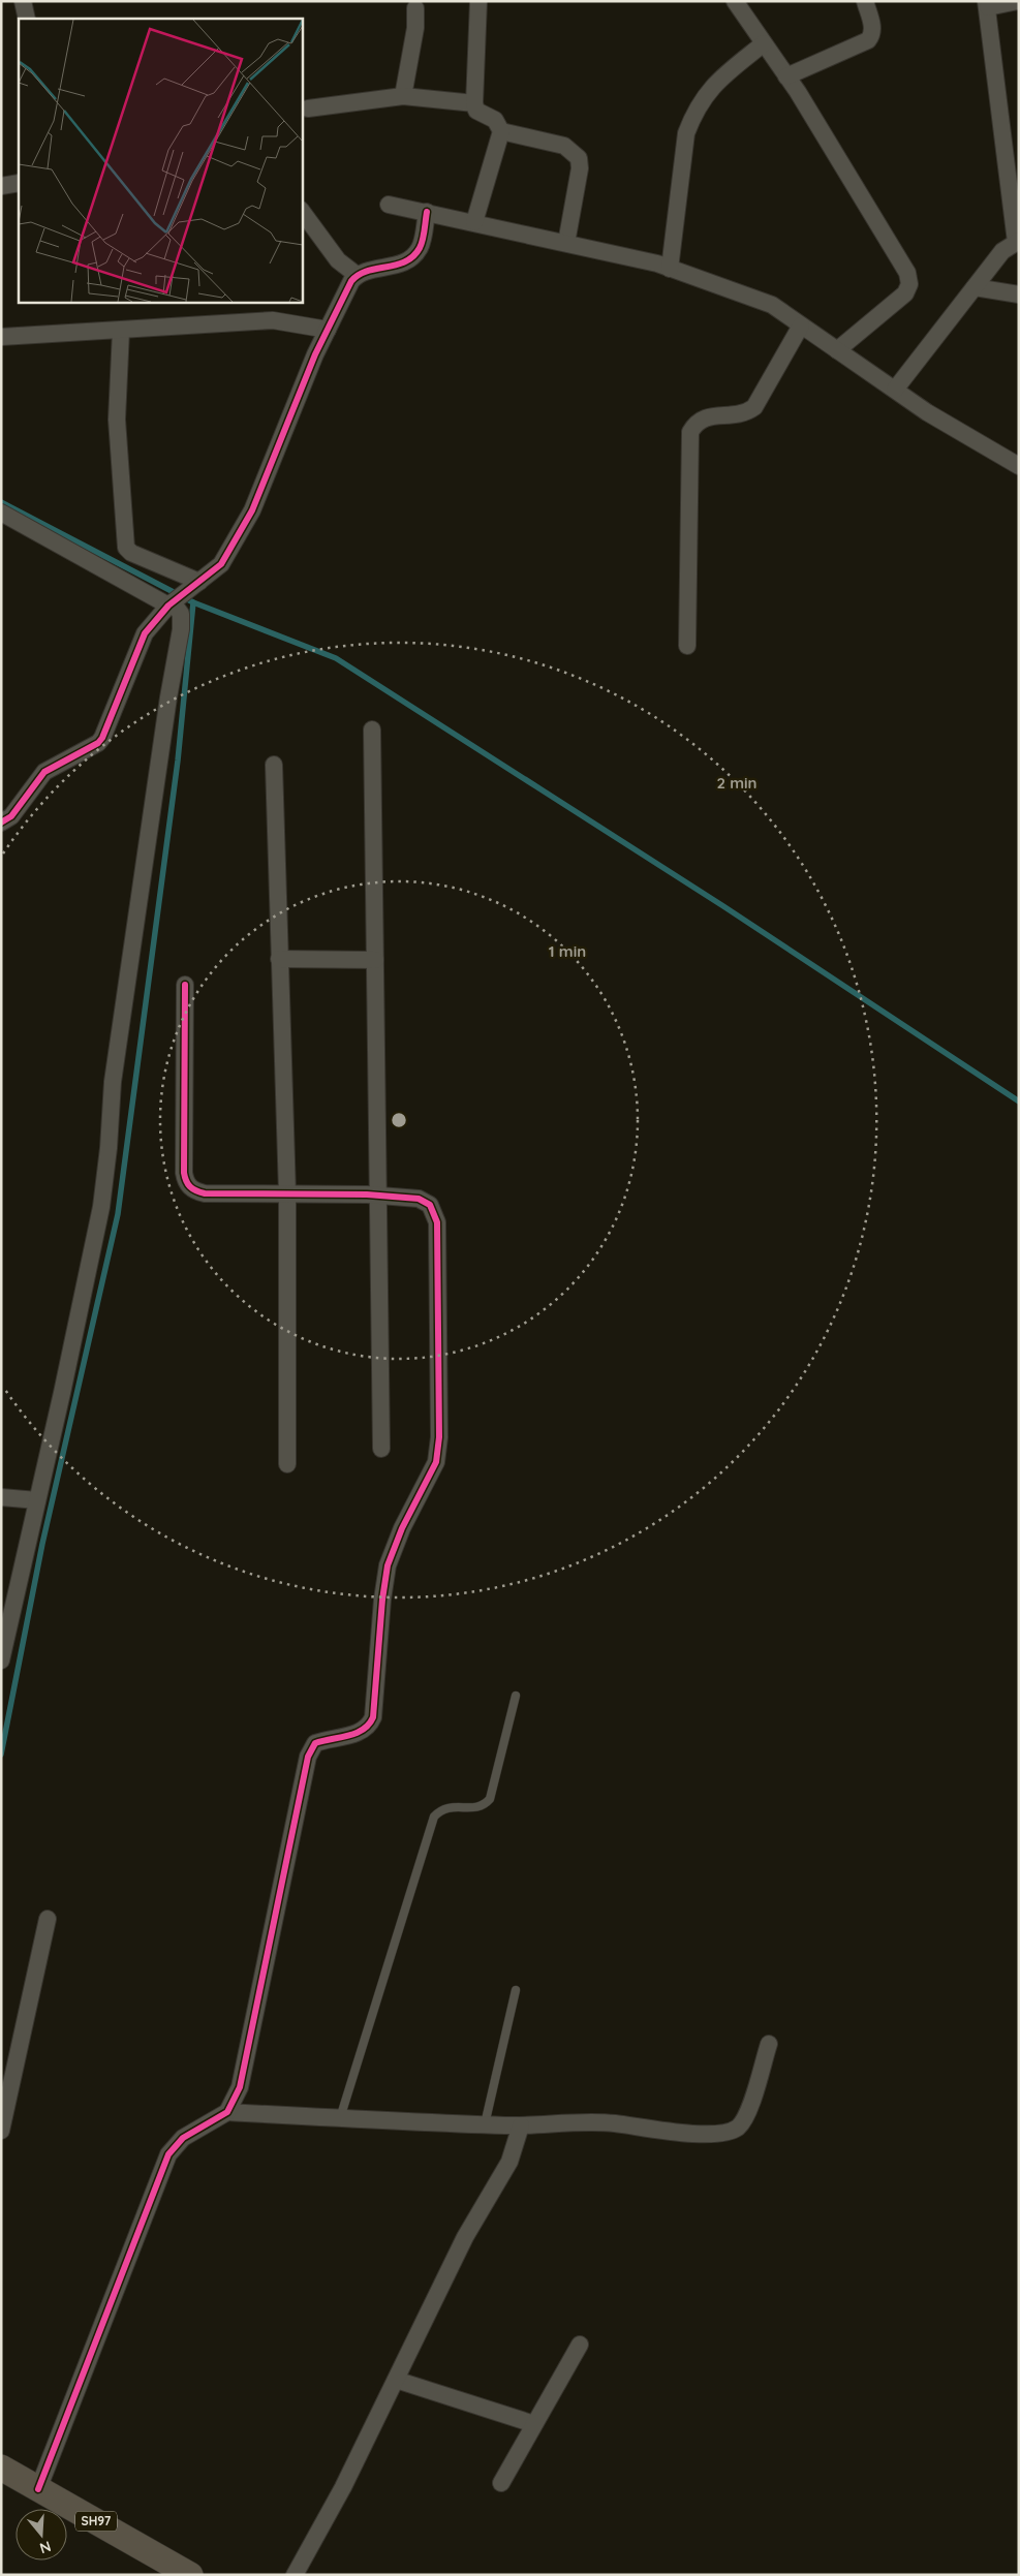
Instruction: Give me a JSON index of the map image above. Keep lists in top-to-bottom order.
{
  "streets": {
    "main road": ["SH97"]
  },
  "north": "bottom",
  "rings": ["2 min", "1 min"]
}
